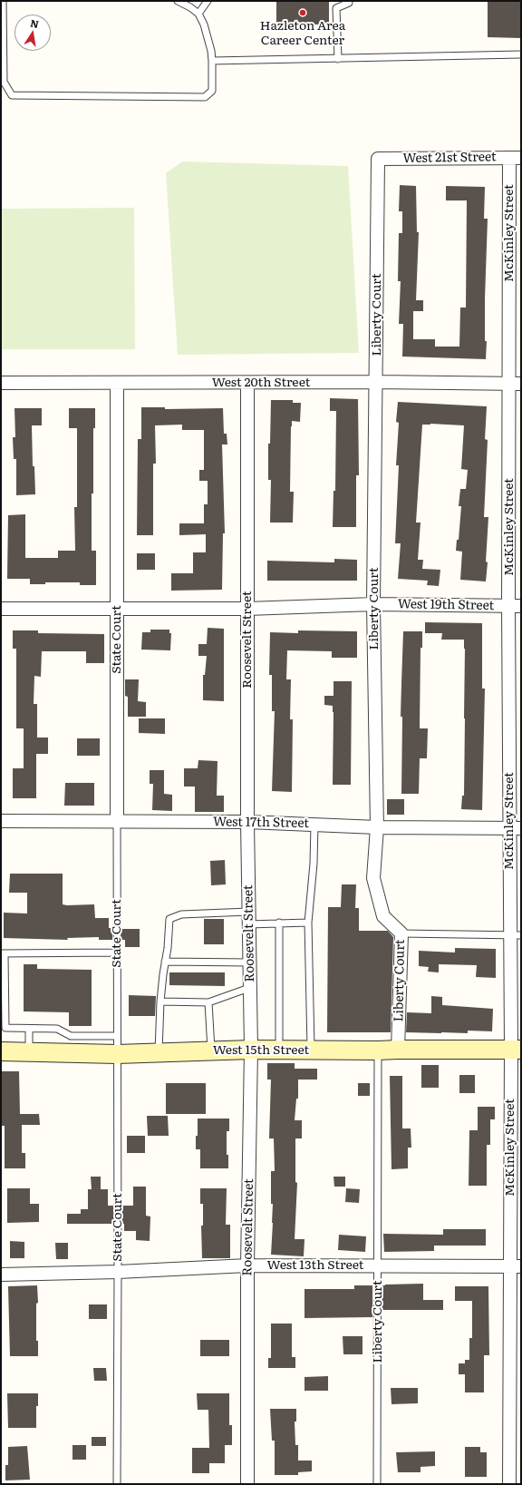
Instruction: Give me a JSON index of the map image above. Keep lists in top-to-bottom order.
{
  "streets": {
    "main road": ["West 15th Street"],
    "street": [
      "West 21st Street",
      "McKinley Street",
      "Liberty Court",
      "West 20th Street",
      "West 19th Street",
      "State Court",
      "Roosevelt Street",
      "West 17th Street",
      "West 13th Street"
    ]
  },
  "crossings": [
    ["West 21st Street", "McKinley Street"],
    ["West 21st Street", "Liberty Court"],
    ["McKinley Street", "West 20th Street"],
    ["McKinley Street", "West 19th Street"],
    ["McKinley Street", "West 17th Street"],
    ["McKinley Street", "West 15th Street"],
    ["McKinley Street", "West 13th Street"],
    ["Liberty Court", "West 20th Street"],
    ["Liberty Court", "West 19th Street"],
    ["Liberty Court", "West 17th Street"],
    ["Liberty Court", "West 15th Street"],
    ["Liberty Court", "West 13th Street"],
    ["West 20th Street", "State Court"],
    ["West 20th Street", "Roosevelt Street"],
    ["West 19th Street", "State Court"],
    ["West 19th Street", "Roosevelt Street"],
    ["State Court", "West 17th Street"],
    ["State Court", "West 15th Street"],
    ["State Court", "West 13th Street"],
    ["Roosevelt Street", "West 17th Street"],
    ["Roosevelt Street", "West 15th Street"],
    ["Roosevelt Street", "West 13th Street"]
  ],
  "places": ["Hazleton Area Career Center"],
  "north": "top"
}
